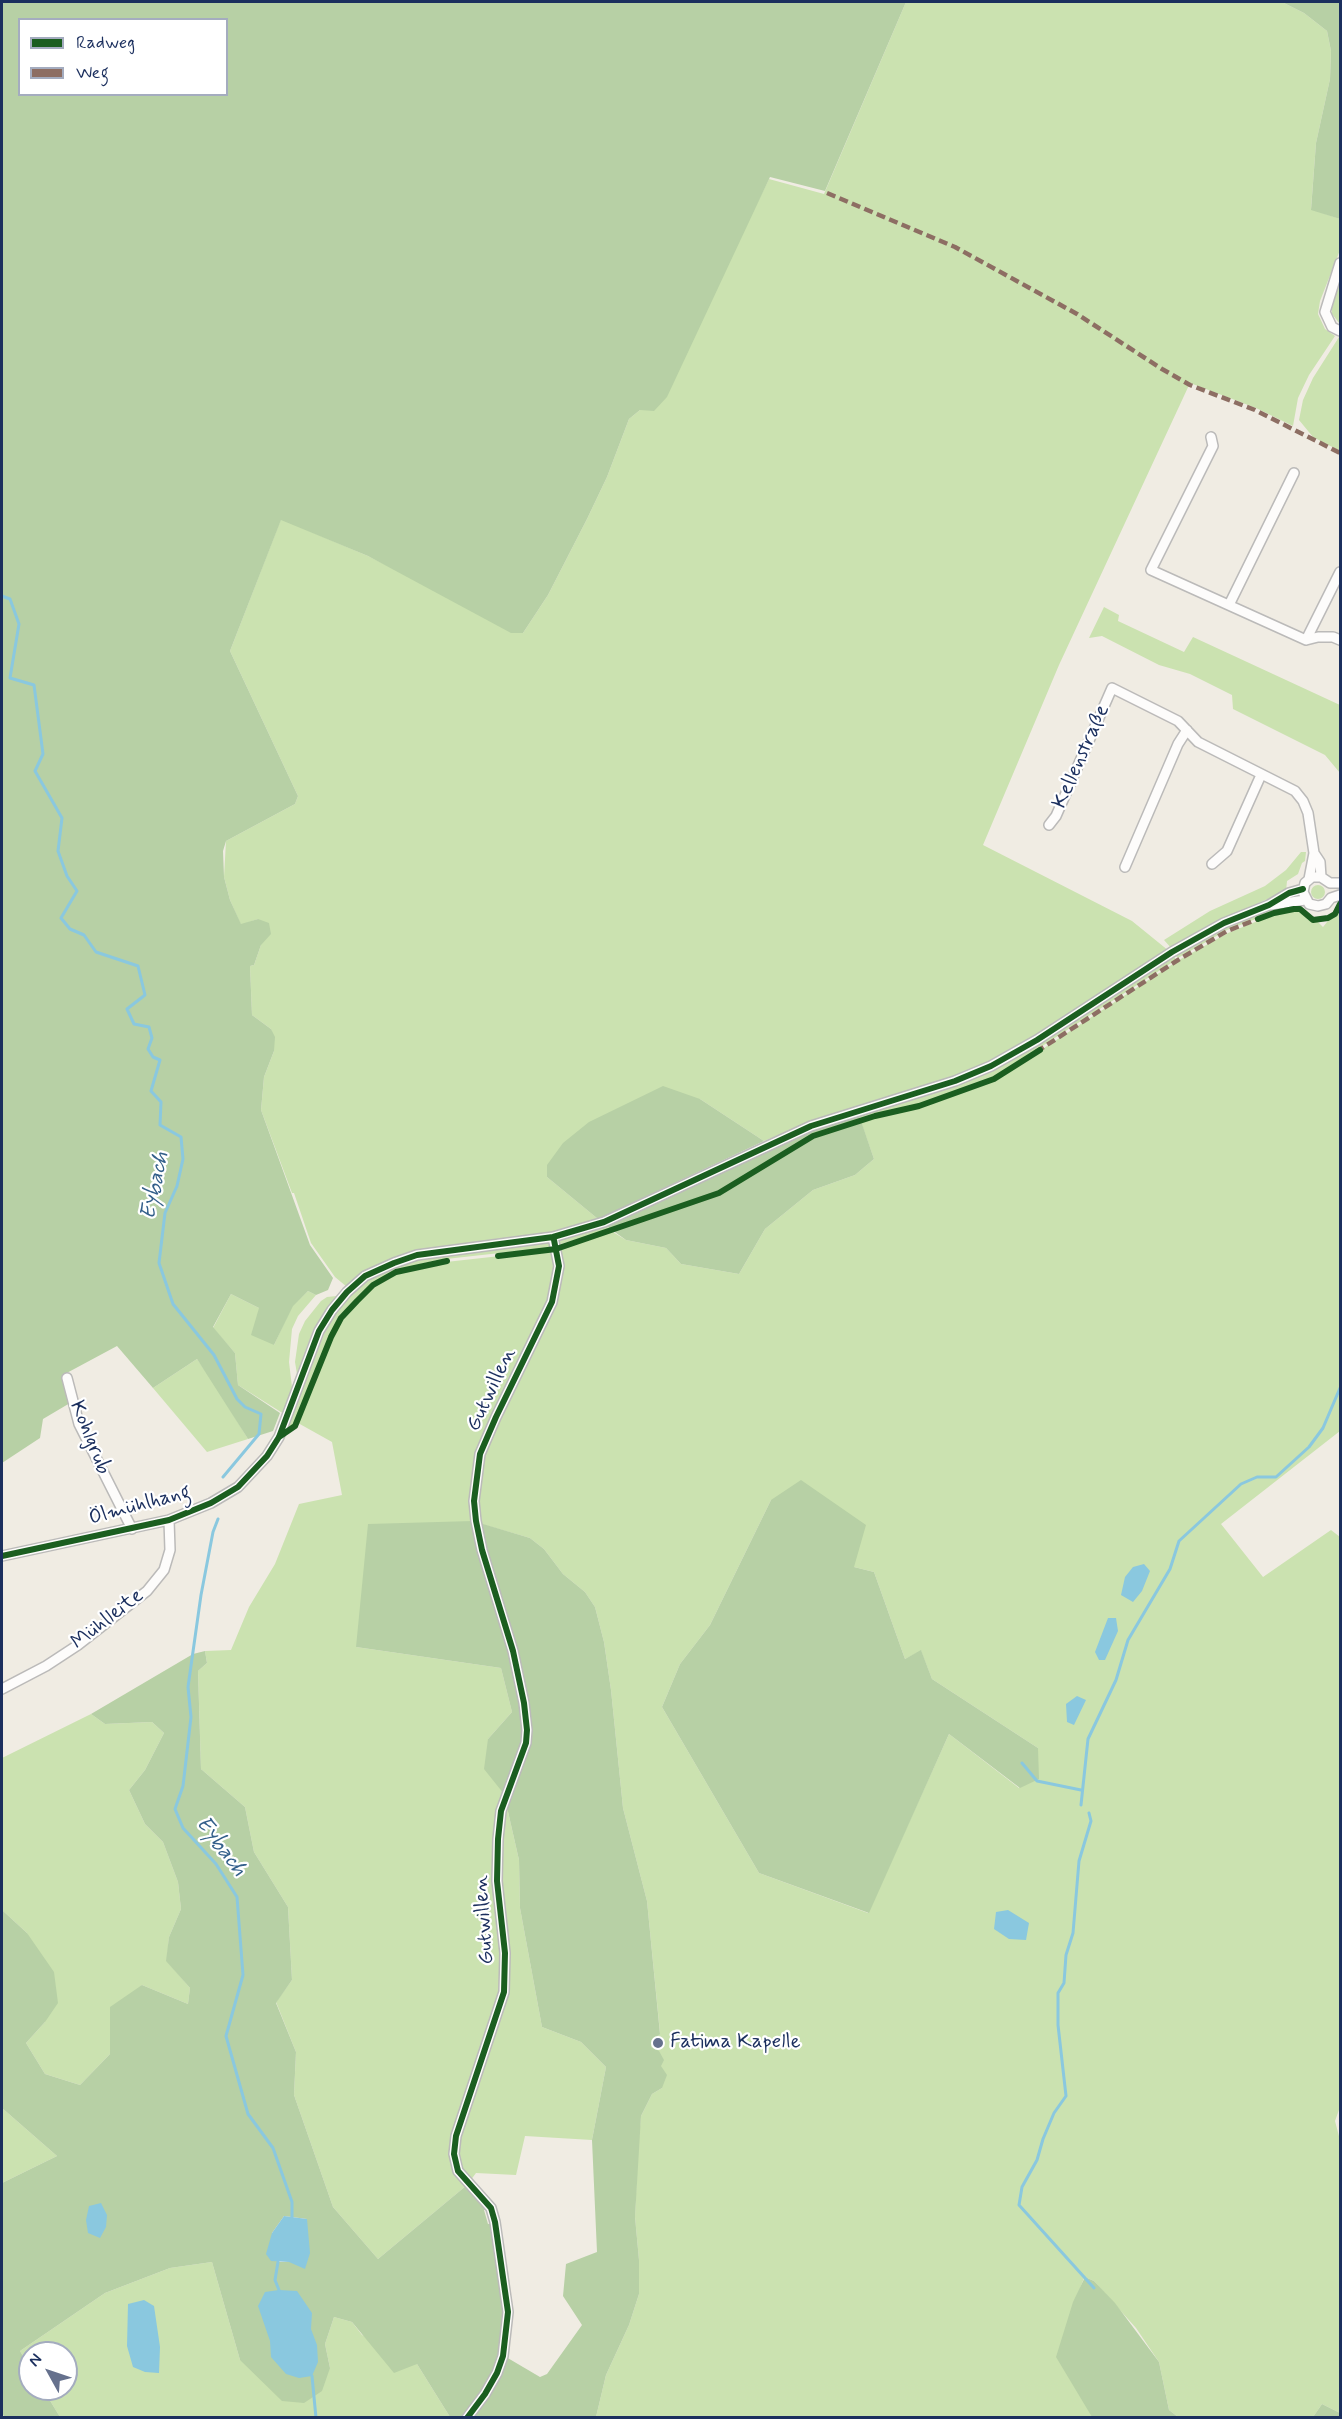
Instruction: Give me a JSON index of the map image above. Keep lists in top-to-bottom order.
{
  "streets": {
    "street": [
      "Kellenstraße",
      "Gutwillen",
      "Kohlgrub",
      "Ölmühlhang",
      "Mühlleite"
    ]
  },
  "crossings": [
    ["Gutwillen", "Ölmühlhang"],
    ["Kohlgrub", "Ölmühlhang"],
    ["Ölmühlhang", "Mühlleite"]
  ],
  "water": ["Eybach"],
  "places": ["Fatima Kapelle"],
  "legend": ["Radweg", "Weg"],
  "north": "top left"
}
